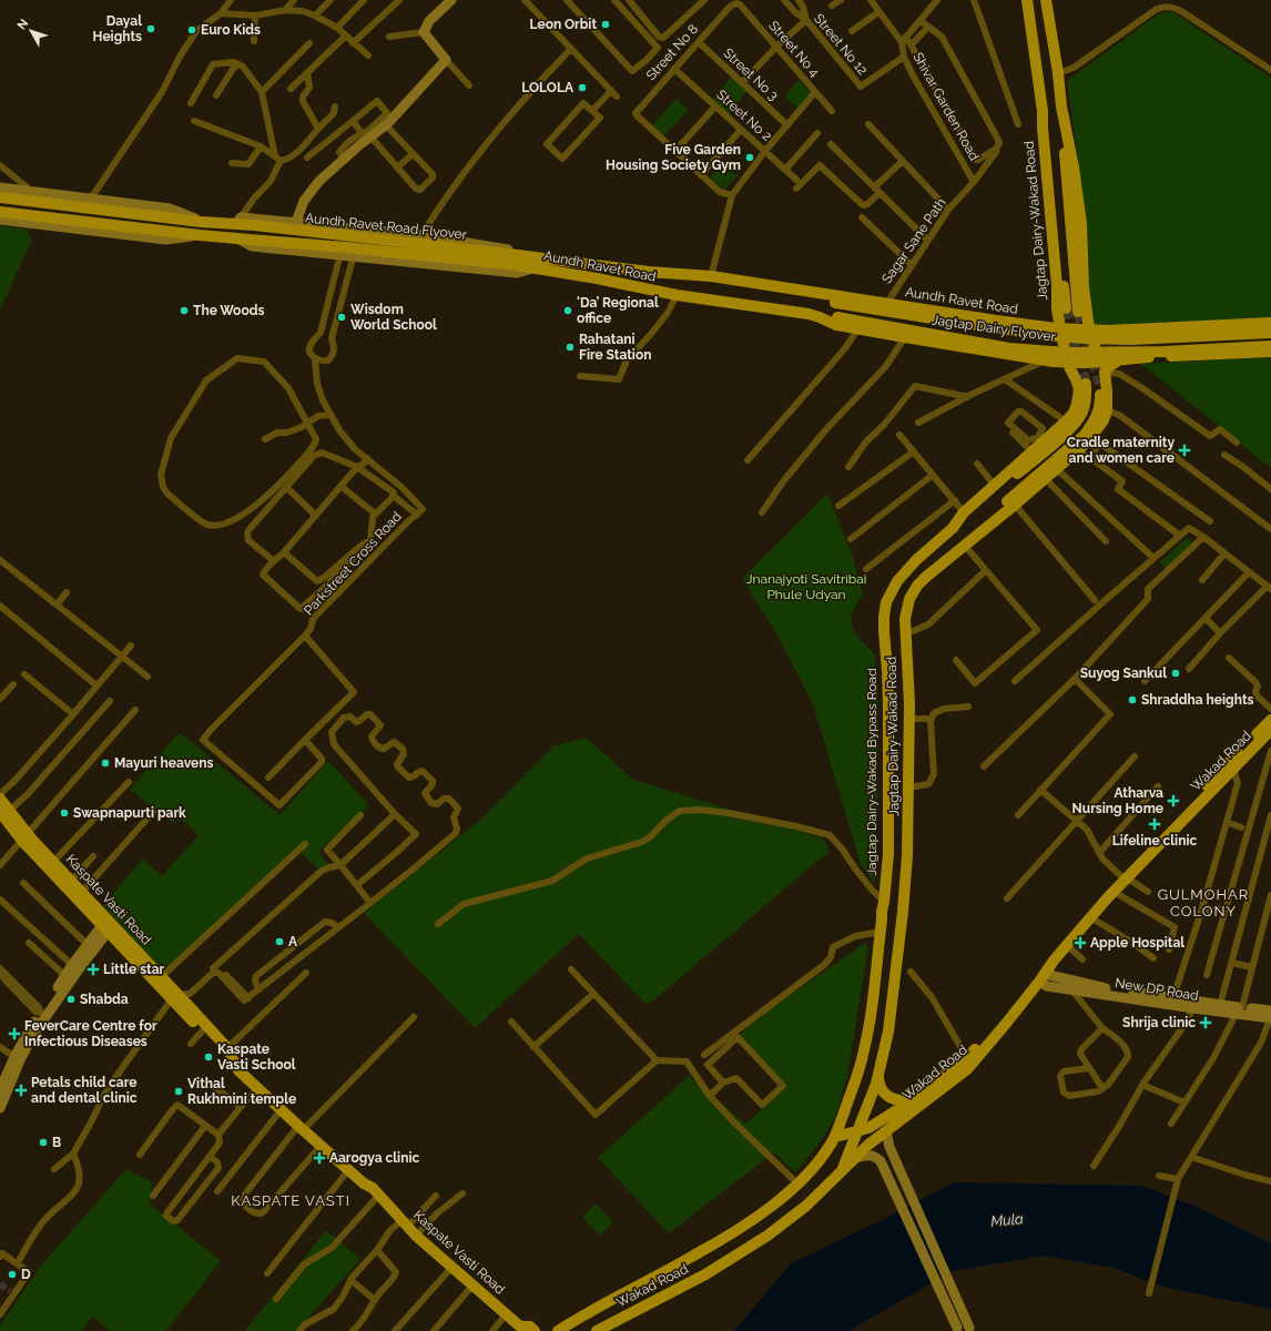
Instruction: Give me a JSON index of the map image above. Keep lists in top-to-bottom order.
{
  "streets": {
    "main road": [
      "Jagtap Dairy-Wakad Road",
      "Aundh Ravet Road Flyover",
      "Aundh Ravet Road",
      "Jagtap Dairy Flyover",
      "Wakad Road",
      "Jagtap Dairy-Wakad Bypass Road",
      "Kaspate Vasti Road"
    ],
    "street": [
      "Street No 12",
      "Street No 4",
      "Street No 8",
      "Street No 3",
      "Shivar Garden Road",
      "Street No 2",
      "Sagar Sane Path",
      "Parkstreet Cross Road",
      "New DP Road"
    ]
  },
  "crossings": [
    ["Street No 12", "Shivar Garden Road"],
    ["Street No 4", "Street No 8"],
    ["Street No 8", "Street No 3"],
    ["Street No 8", "Street No 2"],
    ["Shivar Garden Road", "Sagar Sane Path"],
    ["Jagtap Dairy-Wakad Road", "Wakad Road"],
    ["Aundh Ravet Road Flyover", "Aundh Ravet Road"],
    ["Sagar Sane Path", "Aundh Ravet Road"],
    ["Aundh Ravet Road", "Jagtap Dairy Flyover"],
    ["Wakad Road", "Jagtap Dairy-Wakad Bypass Road"],
    ["Wakad Road", "New DP Road"]
  ],
  "districts": ["GULMOHAR COLONY", "KASPATE VASTI"],
  "water": ["Mula"],
  "parks": ["Jnanajyoti Savitribai Phule Udyan"],
  "places": {
    "other": [
      "Leon Orbit",
      "Dayal Heights",
      "Euro Kids",
      "LOLOLA",
      "Five Garden Housing Society Gym",
      "The Woods",
      "‘Da’ Regional office",
      "Wisdom World School",
      "Rahatani Fire Station",
      "Suyog Sankul",
      "Shraddha heights",
      "Mayuri heavens",
      "Swapnapurti park",
      "A",
      "Shabda",
      "Kaspate Vasti School",
      "Vithal Rukhmini temple",
      "B",
      "D"
    ],
    "health": [
      "Cradle maternity and women care",
      "Atharva Nursing Home",
      "Lifeline clinic",
      "Apple Hospital",
      "Little star",
      "Shrija clinic",
      "FeverCare Centre for Infectious Diseases",
      "Petals child care and dental clinic",
      "Aarogya clinic"
    ]
  },
  "north": "top left"
}
